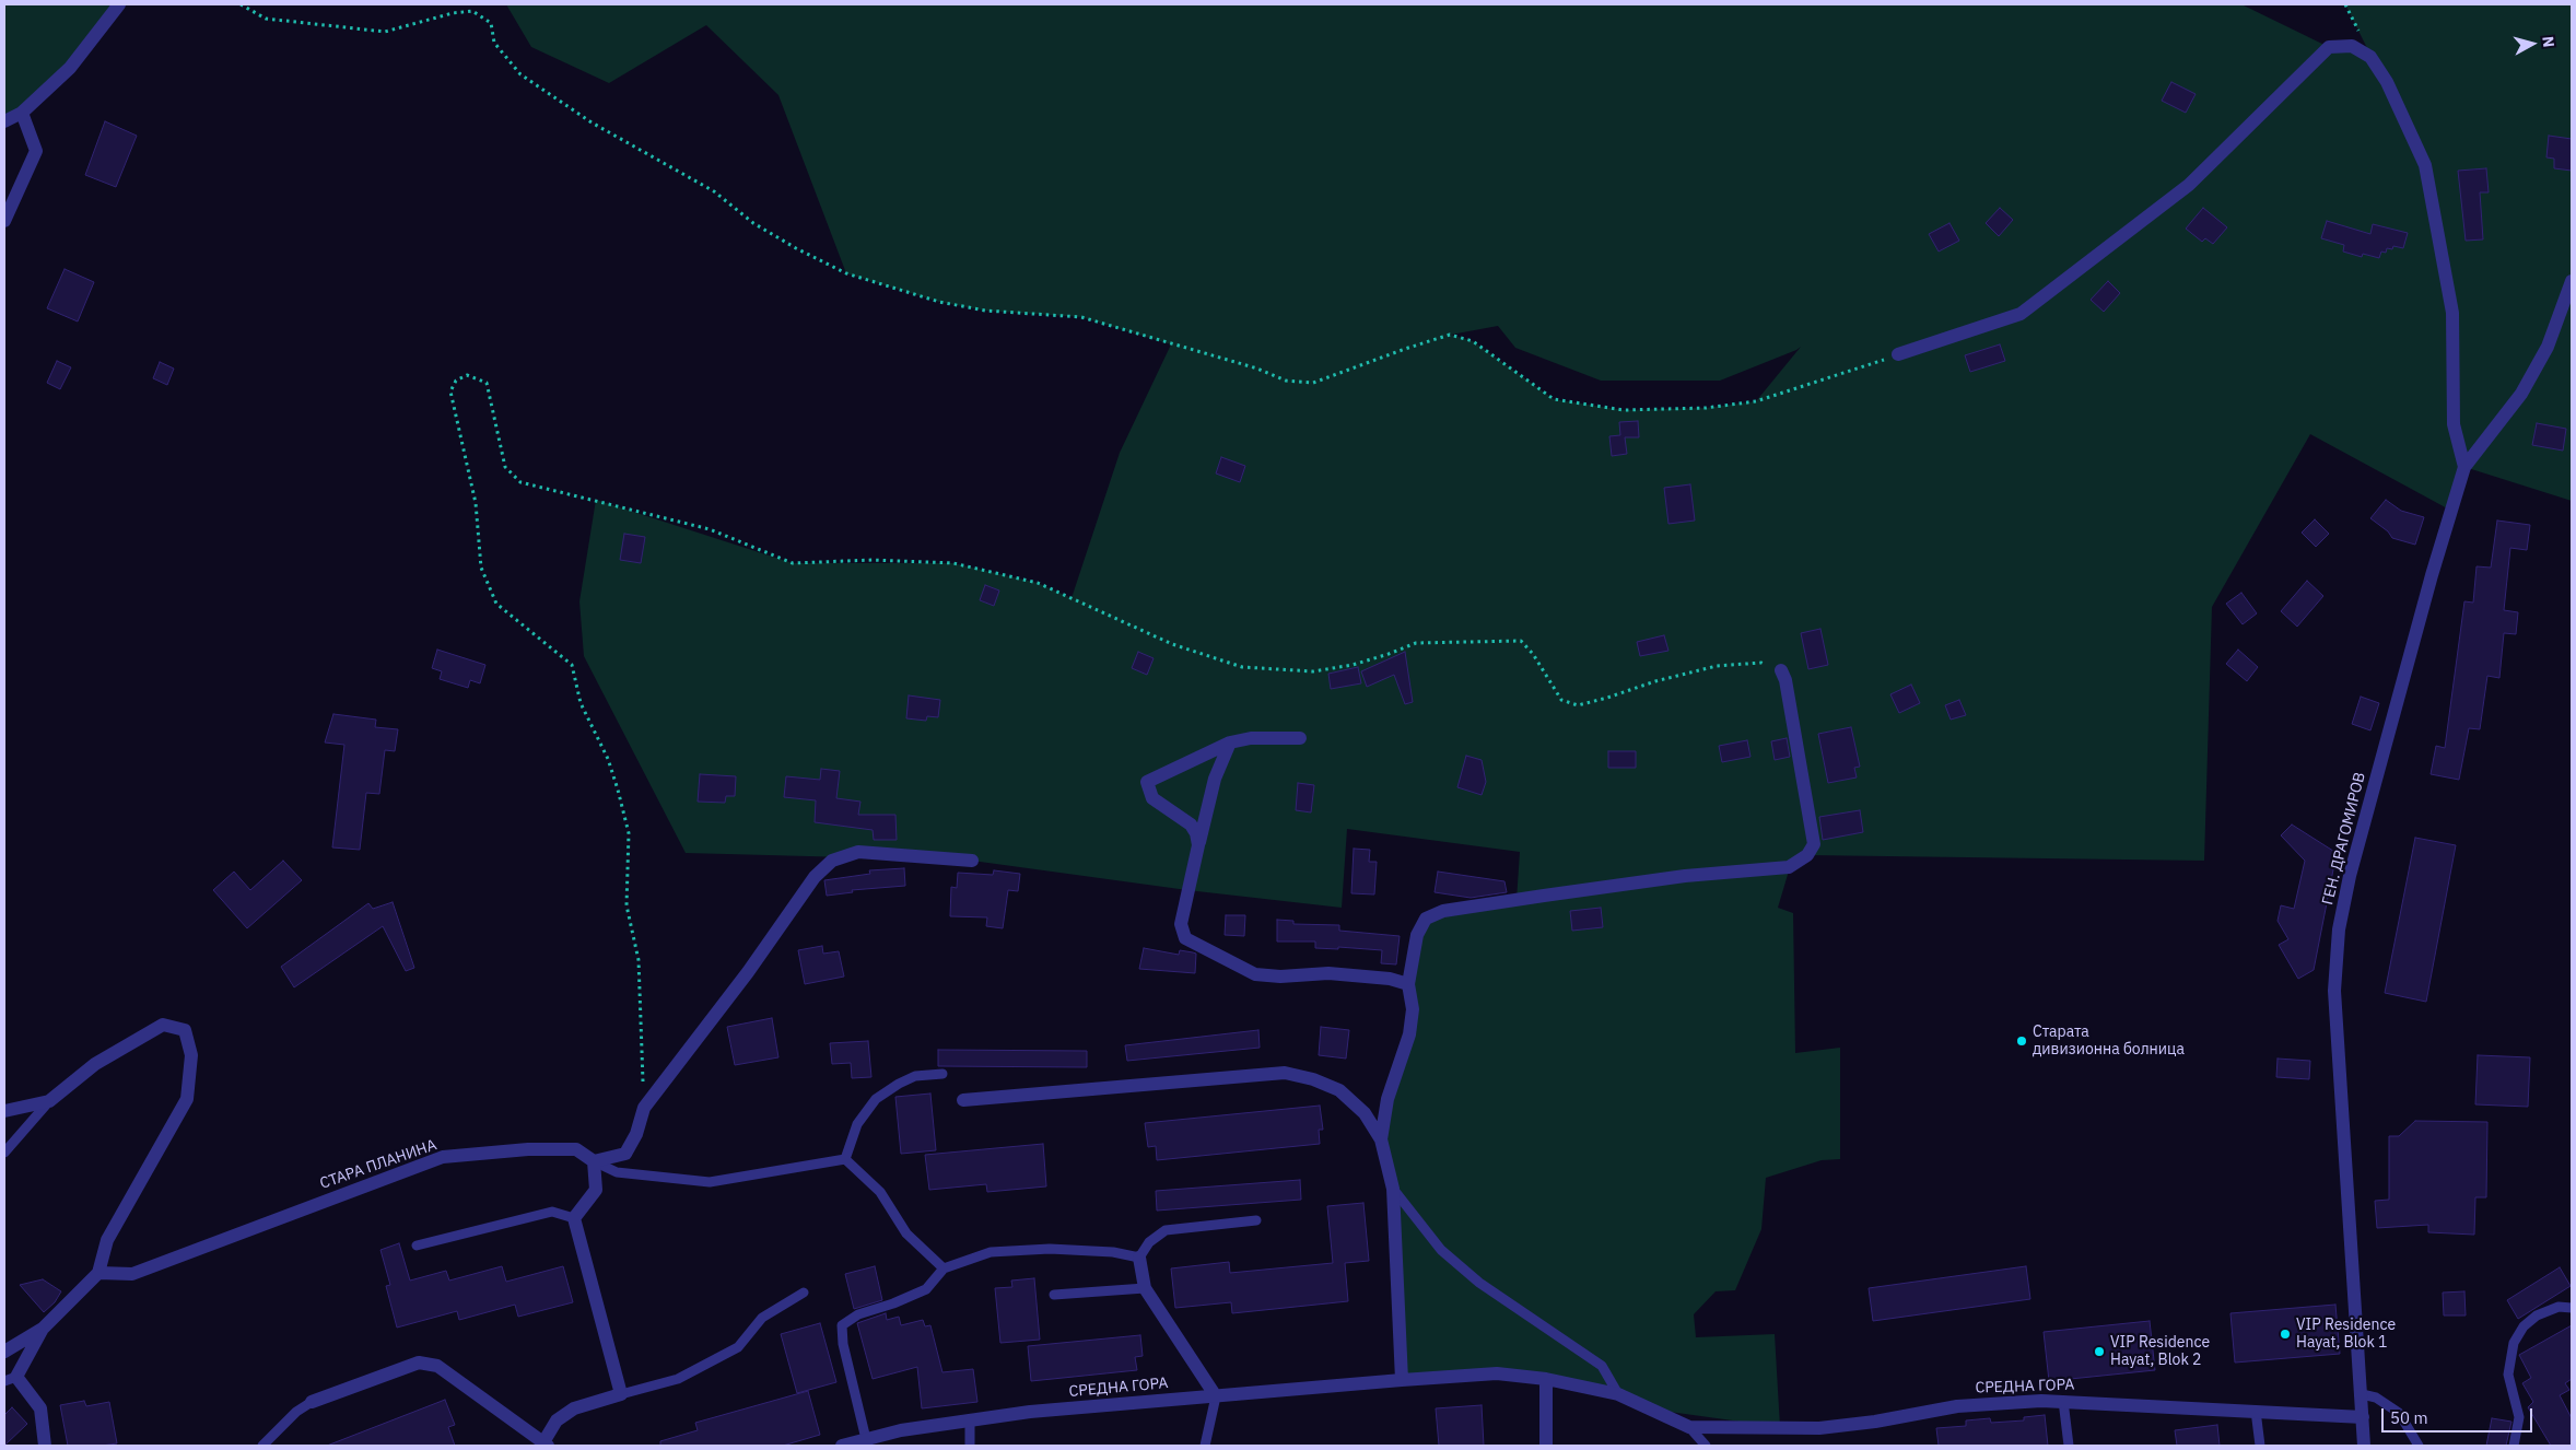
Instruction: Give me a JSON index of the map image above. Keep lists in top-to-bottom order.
{
  "streets": {
    "street": ["ГЕН. ДРАГОМИРОВ", "СТАРА ПЛАНИНА", "СРЕДНА ГОРА"]
  },
  "crossings": [
    ["ГЕН. ДРАГОМИРОВ", "СРЕДНА ГОРА"]
  ],
  "places": ["Старата дивизионна болница", "VIP Residence Hayat, Blok 1", "VIP Residence Hayat, Blok 2"],
  "scale_bar": "50 m",
  "north": "right"
}
